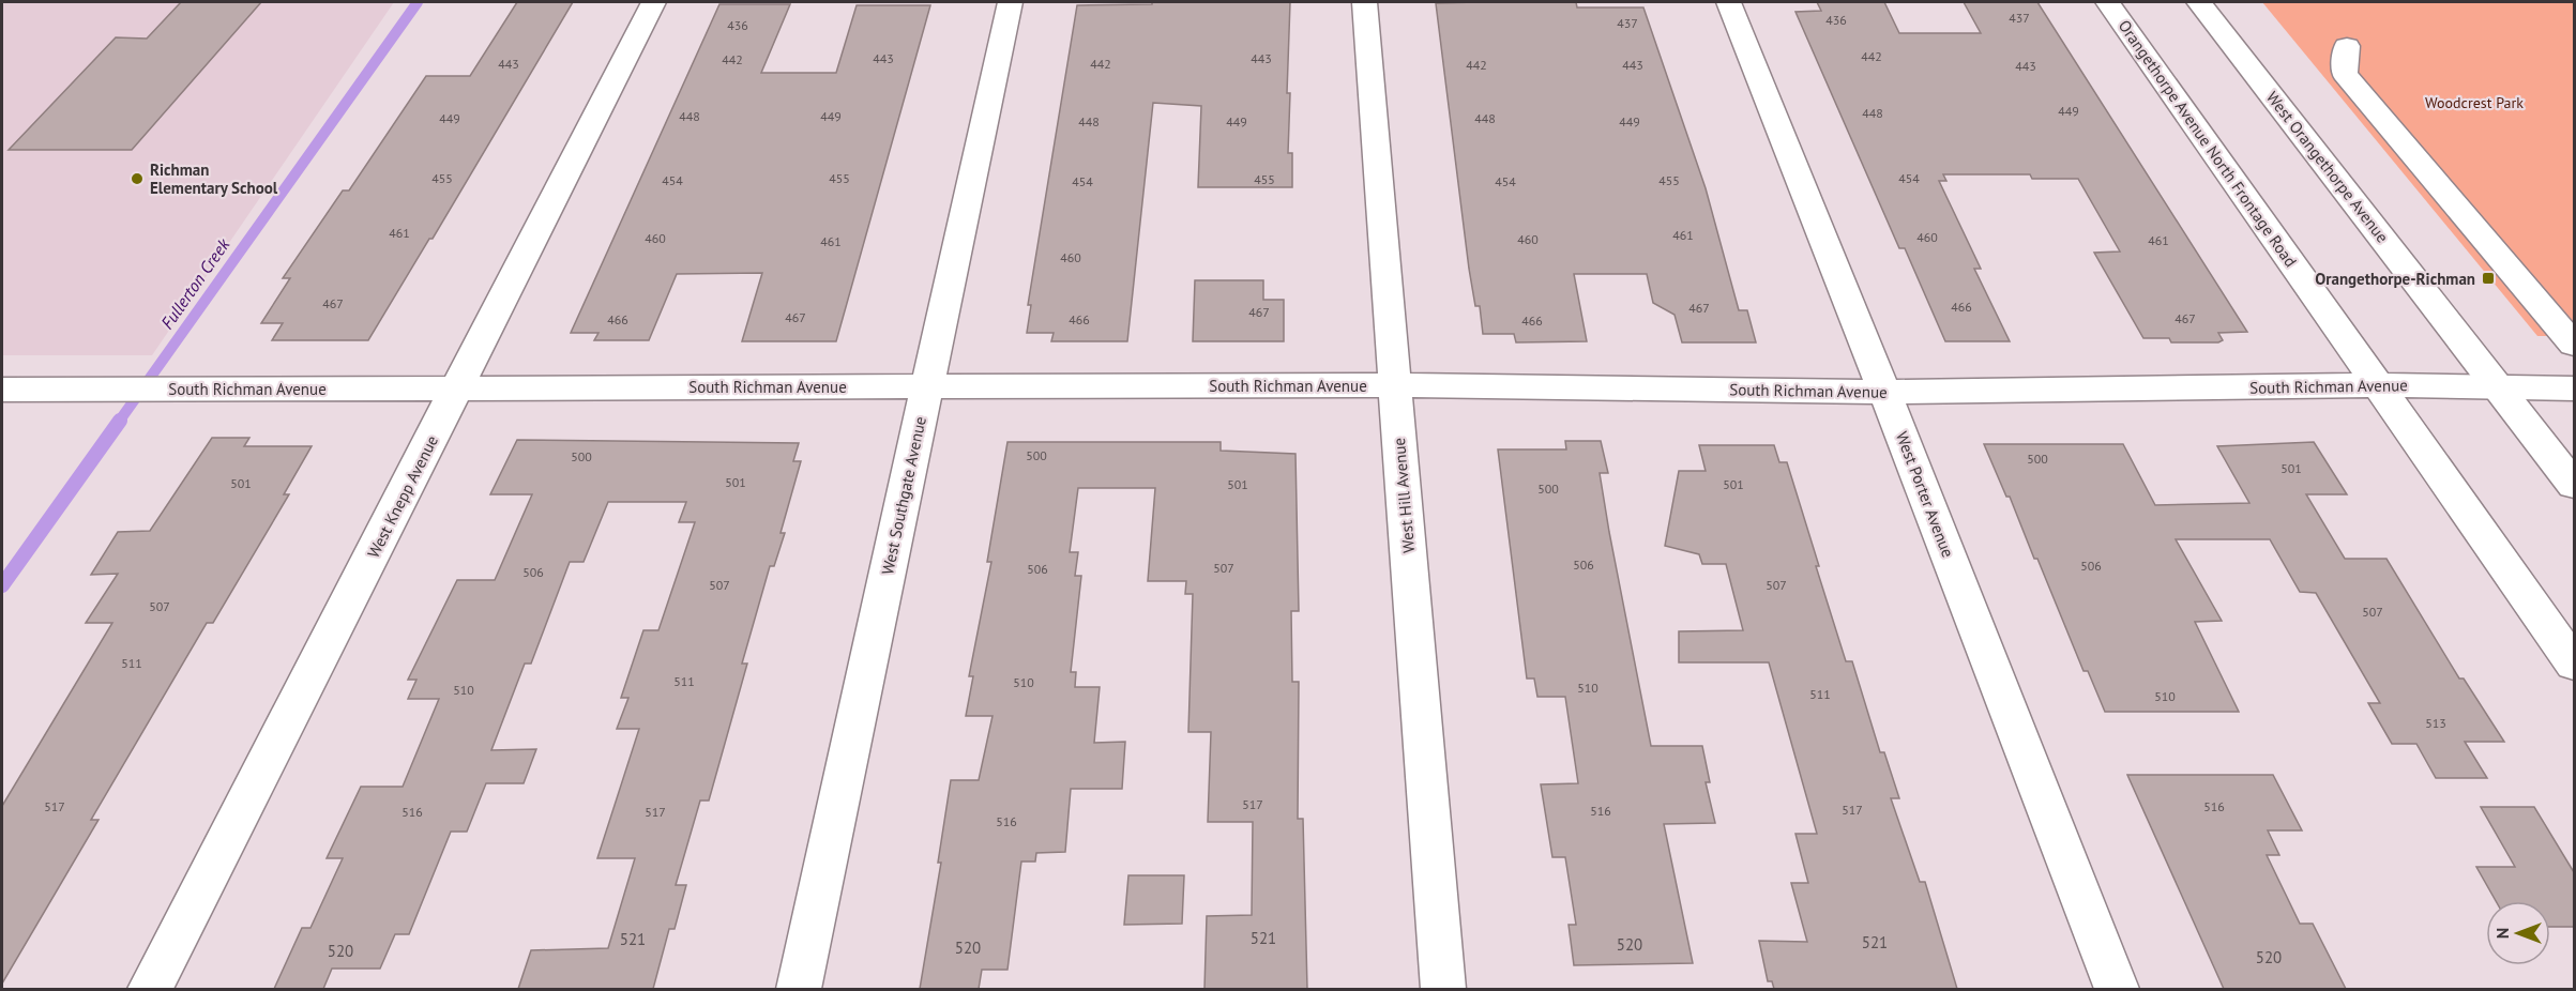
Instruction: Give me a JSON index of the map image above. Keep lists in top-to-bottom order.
{
  "streets": {
    "street": [
      "Orangethorpe Avenue North Frontage Road",
      "West Orangethorpe Avenue",
      "South Richman Avenue",
      "West Porter Avenue",
      "West Southgate Avenue",
      "West Hill Avenue",
      "West Knepp Avenue"
    ]
  },
  "crossings": [
    ["Orangethorpe Avenue North Frontage Road", "South Richman Avenue"],
    ["West Orangethorpe Avenue", "South Richman Avenue"],
    ["South Richman Avenue", "West Porter Avenue"],
    ["South Richman Avenue", "West Southgate Avenue"],
    ["South Richman Avenue", "West Hill Avenue"],
    ["South Richman Avenue", "West Knepp Avenue"]
  ],
  "water": ["Fullerton Creek"],
  "parks": ["Woodcrest Park"],
  "places": {
    "other": ["Richman Elementary School"],
    "transit": ["Orangethorpe-Richman"]
  },
  "house_numbers": [
    "437",
    "436",
    "437",
    "436",
    "442",
    "443",
    "443",
    "442",
    "443",
    "442",
    "442",
    "443",
    "443",
    "449",
    "448",
    "448",
    "449",
    "449",
    "448",
    "448",
    "449",
    "449",
    "455",
    "455",
    "454",
    "455",
    "454",
    "455",
    "454",
    "454",
    "461",
    "461",
    "460",
    "460",
    "460",
    "461",
    "461",
    "460",
    "467",
    "466",
    "467",
    "467",
    "467",
    "467",
    "466",
    "466",
    "466",
    "500",
    "500",
    "500",
    "501",
    "501",
    "501",
    "501",
    "501",
    "500",
    "506",
    "506",
    "507",
    "506",
    "506",
    "507",
    "507",
    "507",
    "507",
    "511",
    "511",
    "510",
    "510",
    "510",
    "511",
    "510",
    "513",
    "517",
    "517",
    "516",
    "517",
    "516",
    "516",
    "517",
    "516",
    "521",
    "521",
    "521",
    "520",
    "520",
    "520",
    "520"
  ],
  "north": "left"
}
